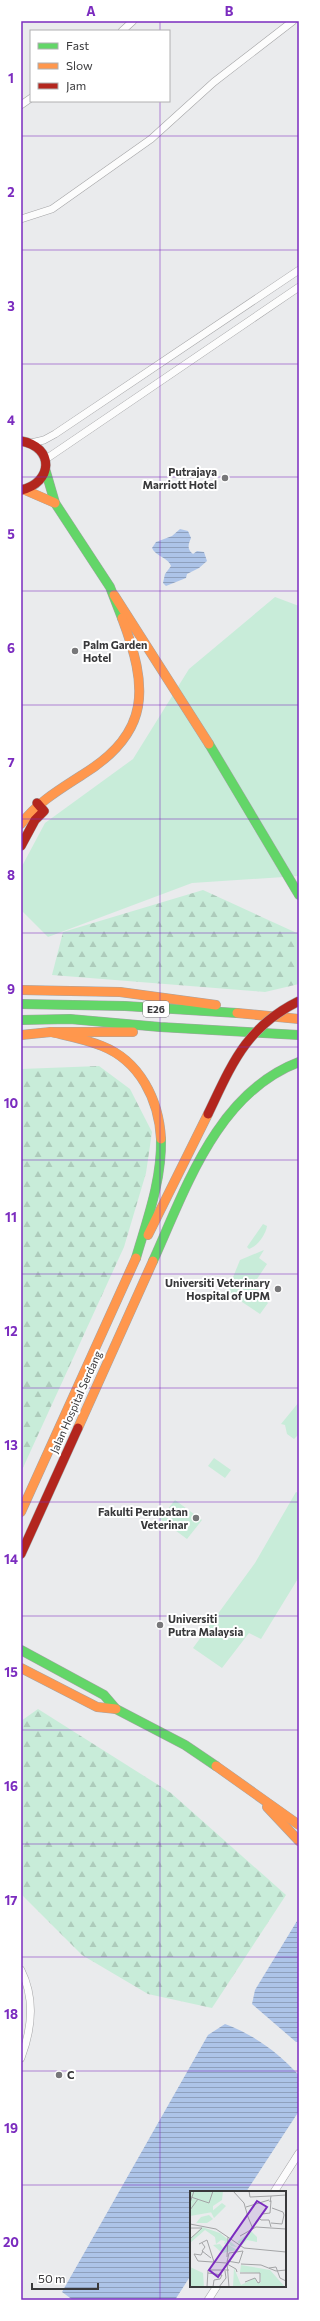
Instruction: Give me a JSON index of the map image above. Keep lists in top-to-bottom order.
{
  "streets": {
    "main road": ["E26", "Jalan Hospital Serdang"]
  },
  "places": [
    "Putrajaya Marriott Hotel",
    "Palm Garden Hotel",
    "Universiti Veterinary Hospital of UPM",
    "Fakulti Perubatan Veterinar",
    "Universiti Putra Malaysia",
    "C"
  ],
  "legend": ["Fast", "Slow", "Jam"],
  "scale_bar": "50 m",
  "grid": {
    "columns": ["A", "B"],
    "rows": [
      "1",
      "2",
      "3",
      "4",
      "5",
      "6",
      "7",
      "8",
      "9",
      "10",
      "11",
      "12",
      "13",
      "14",
      "15",
      "16",
      "17",
      "18",
      "19",
      "20"
    ]
  }
}
